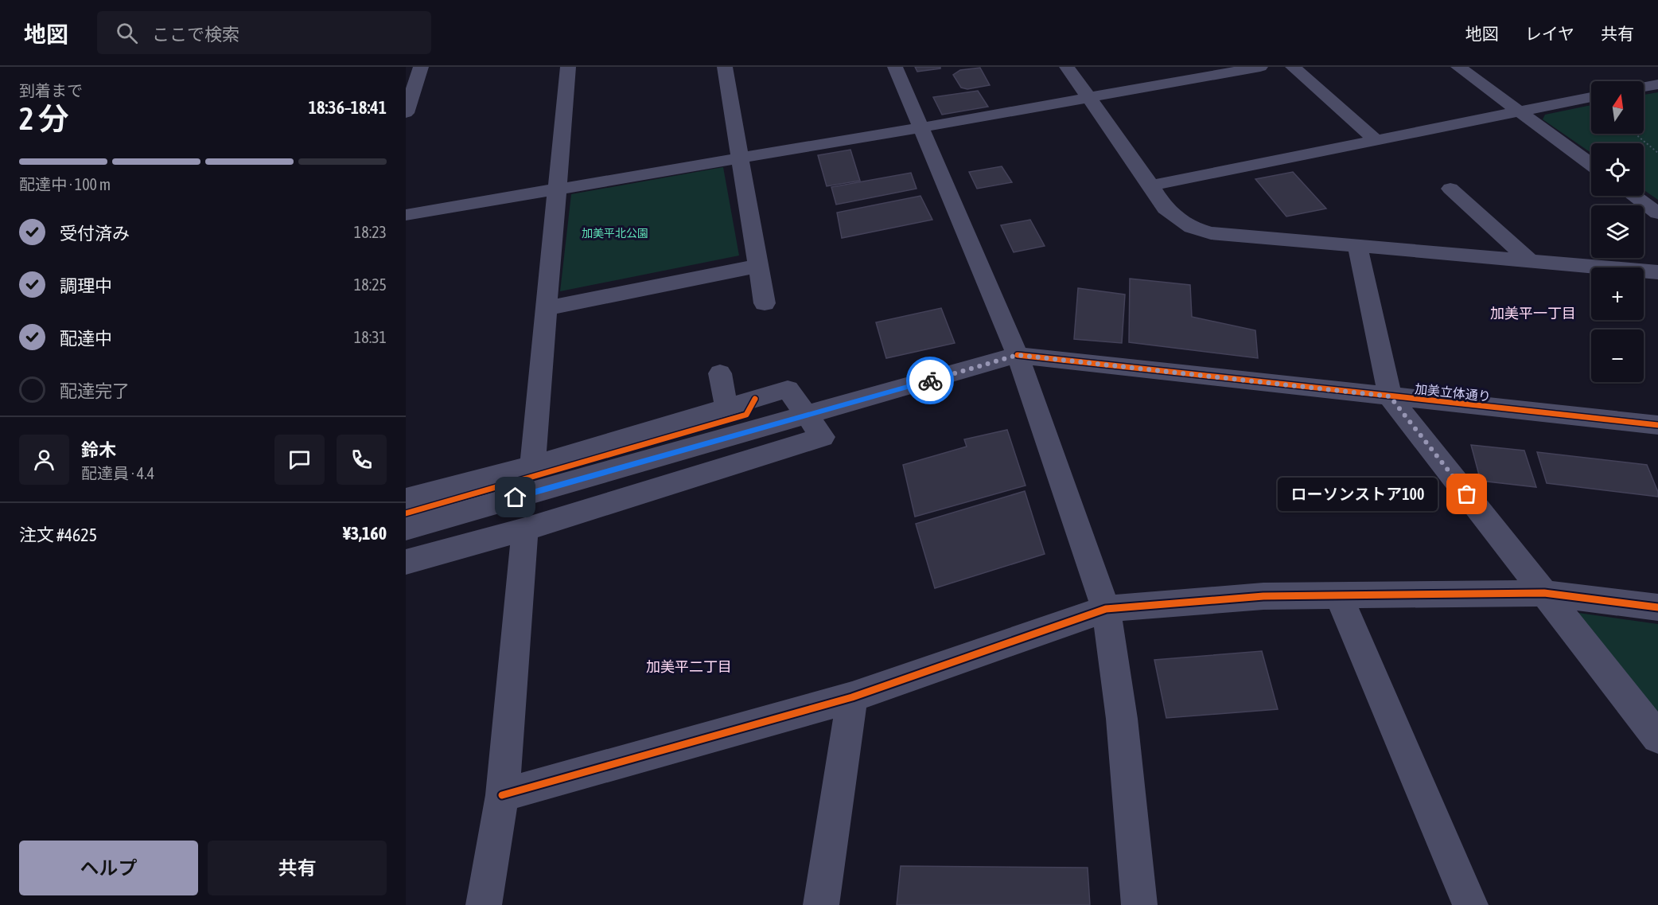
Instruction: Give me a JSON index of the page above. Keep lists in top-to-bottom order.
{
  "streets": {
    "street": ["加美立体通り"]
  },
  "districts": ["加美平一丁目", "加美平二丁目"],
  "parks": ["加美平北公園"],
  "places": ["ローソンストア100"],
  "north": "top",
  "page": {
    "header": "地図",
    "search": "ここで検索",
    "nav": ["地図", "レイヤ", "共有"],
    "heading": ["2 分", "到着まで", "18:36–18:41"],
    "panel": [
      "鈴木",
      "配達員 · 4.4",
      "注文 #4625",
      "¥3,160"
    ],
    "map_buttons": ["+", "−"],
    "bar": "配達中 · 100 m",
    "list": [
      ["受付済み", "18:23"],
      ["調理中", "18:25"],
      ["配達中", "18:31"],
      "配達完了"
    ],
    "bubble": "ローソンストア100",
    "buttons": ["ヘルプ", "共有"]
  }
}
